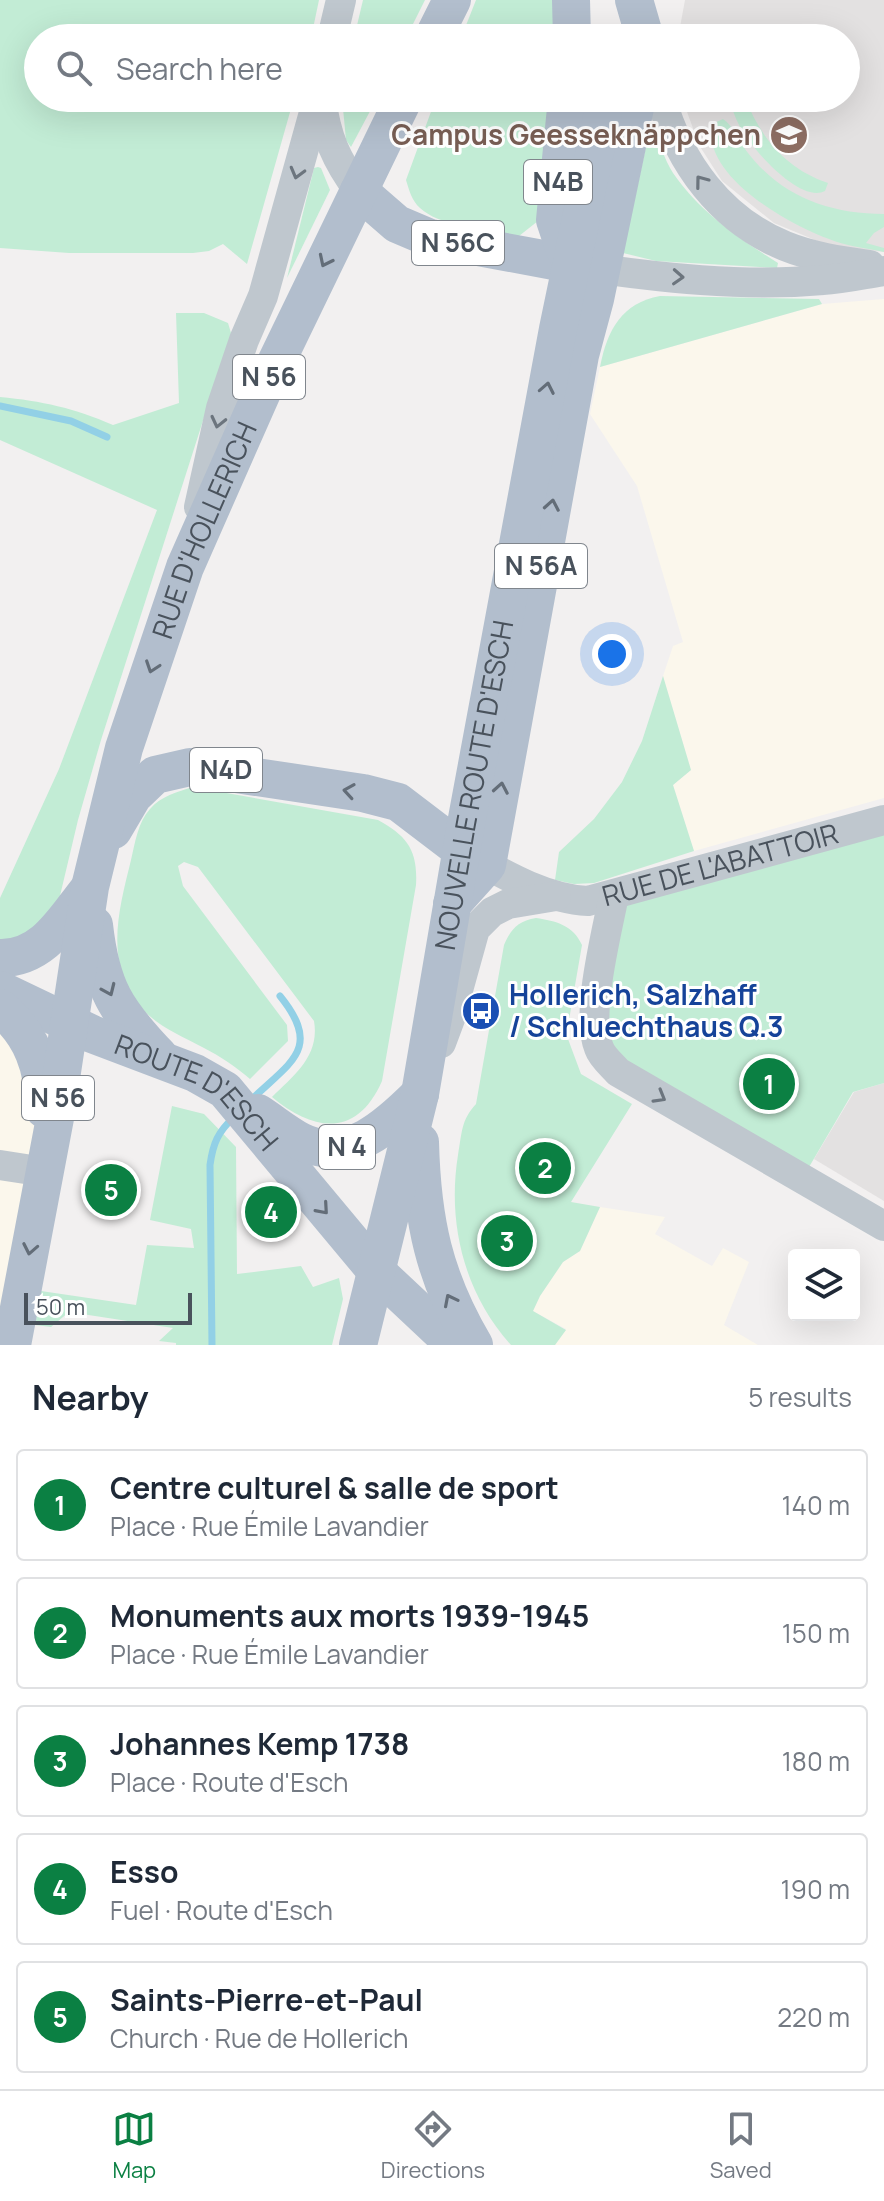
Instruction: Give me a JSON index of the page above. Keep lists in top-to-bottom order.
{
  "streets": {
    "main road": [
      "N4B",
      "N 56C",
      "N 56",
      "RUE D'HOLLERICH",
      "N 56A",
      "N4D",
      "NOUVELLE ROUTE D'ESCH",
      "ROUTE D'ESCH",
      "N 4"
    ],
    "street": ["RUE DE L'ABATTOIR"]
  },
  "crossings": [
    ["N4B", "N 56C"],
    ["N4B", "N 56A"],
    ["N4B", "NOUVELLE ROUTE D'ESCH"],
    ["N 56C", "N 56"],
    ["N 56C", "RUE D'HOLLERICH"],
    ["N 56C", "N 56A"],
    ["N 56C", "NOUVELLE ROUTE D'ESCH"],
    ["N 56", "RUE D'HOLLERICH"],
    ["N 56", "N4D"],
    ["N 56", "ROUTE D'ESCH"],
    ["RUE D'HOLLERICH", "N4D"],
    ["N 56A", "N4D"],
    ["N 56A", "NOUVELLE ROUTE D'ESCH"],
    ["N 56A", "ROUTE D'ESCH"],
    ["N 56A", "N 4"],
    ["NOUVELLE ROUTE D'ESCH", "RUE DE L'ABATTOIR"],
    ["NOUVELLE ROUTE D'ESCH", "ROUTE D'ESCH"],
    ["NOUVELLE ROUTE D'ESCH", "N 4"],
    ["ROUTE D'ESCH", "N 4"]
  ],
  "one_way": ["RUE D'HOLLERICH", "NOUVELLE ROUTE D'ESCH"],
  "places": {
    "school or university": ["Campus Geesseknäppchen"],
    "bus stop": ["Hollerich, Salzhaff / Schluechthaus Q.3"]
  },
  "scale_bar": "50 m",
  "page": {
    "search": "Search here",
    "pins": [
      "1",
      "2",
      "5",
      "4",
      "3"
    ],
    "scale": "50 m",
    "heading": ["Nearby", "5 results"],
    "list": [
      {
        "mark": "1",
        "name": "Centre culturel & salle de sport",
        "note": "Place · Rue Émile Lavandier",
        "value": "140 m"
      },
      {
        "mark": "2",
        "name": "Monuments aux morts 1939-1945",
        "note": "Place · Rue Émile Lavandier",
        "value": "150 m"
      },
      {
        "mark": "3",
        "name": "Johannes Kemp 1738",
        "note": "Place · Route d'Esch",
        "value": "180 m"
      },
      {
        "mark": "4",
        "name": "Esso",
        "note": "Fuel · Route d'Esch",
        "value": "190 m"
      },
      {
        "mark": "5",
        "name": "Saints-Pierre-et-Paul",
        "note": "Church · Rue de Hollerich",
        "value": "220 m"
      }
    ],
    "nav": ["Map", "Directions", "Saved"]
  }
}
